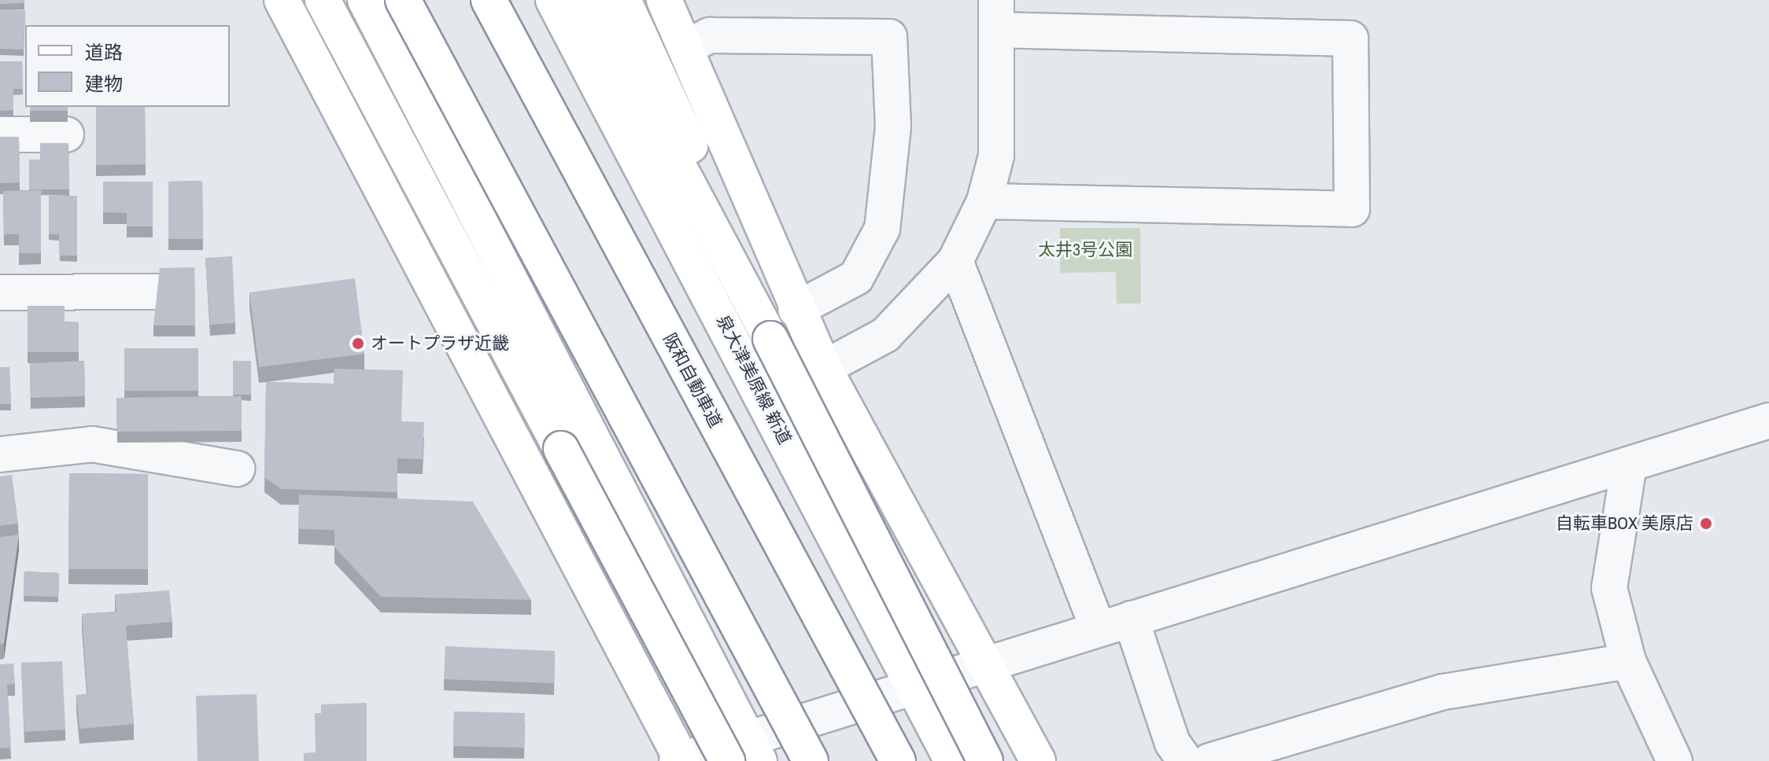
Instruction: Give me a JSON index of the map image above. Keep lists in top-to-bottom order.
{
  "streets": {
    "main road": ["泉大津美原線 新道", "阪和自動車道"]
  },
  "parks": ["太井3号公園"],
  "places": ["オートプラザ近畿", "自転車BOX 美原店"],
  "legend": ["道路", "建物"]
}
